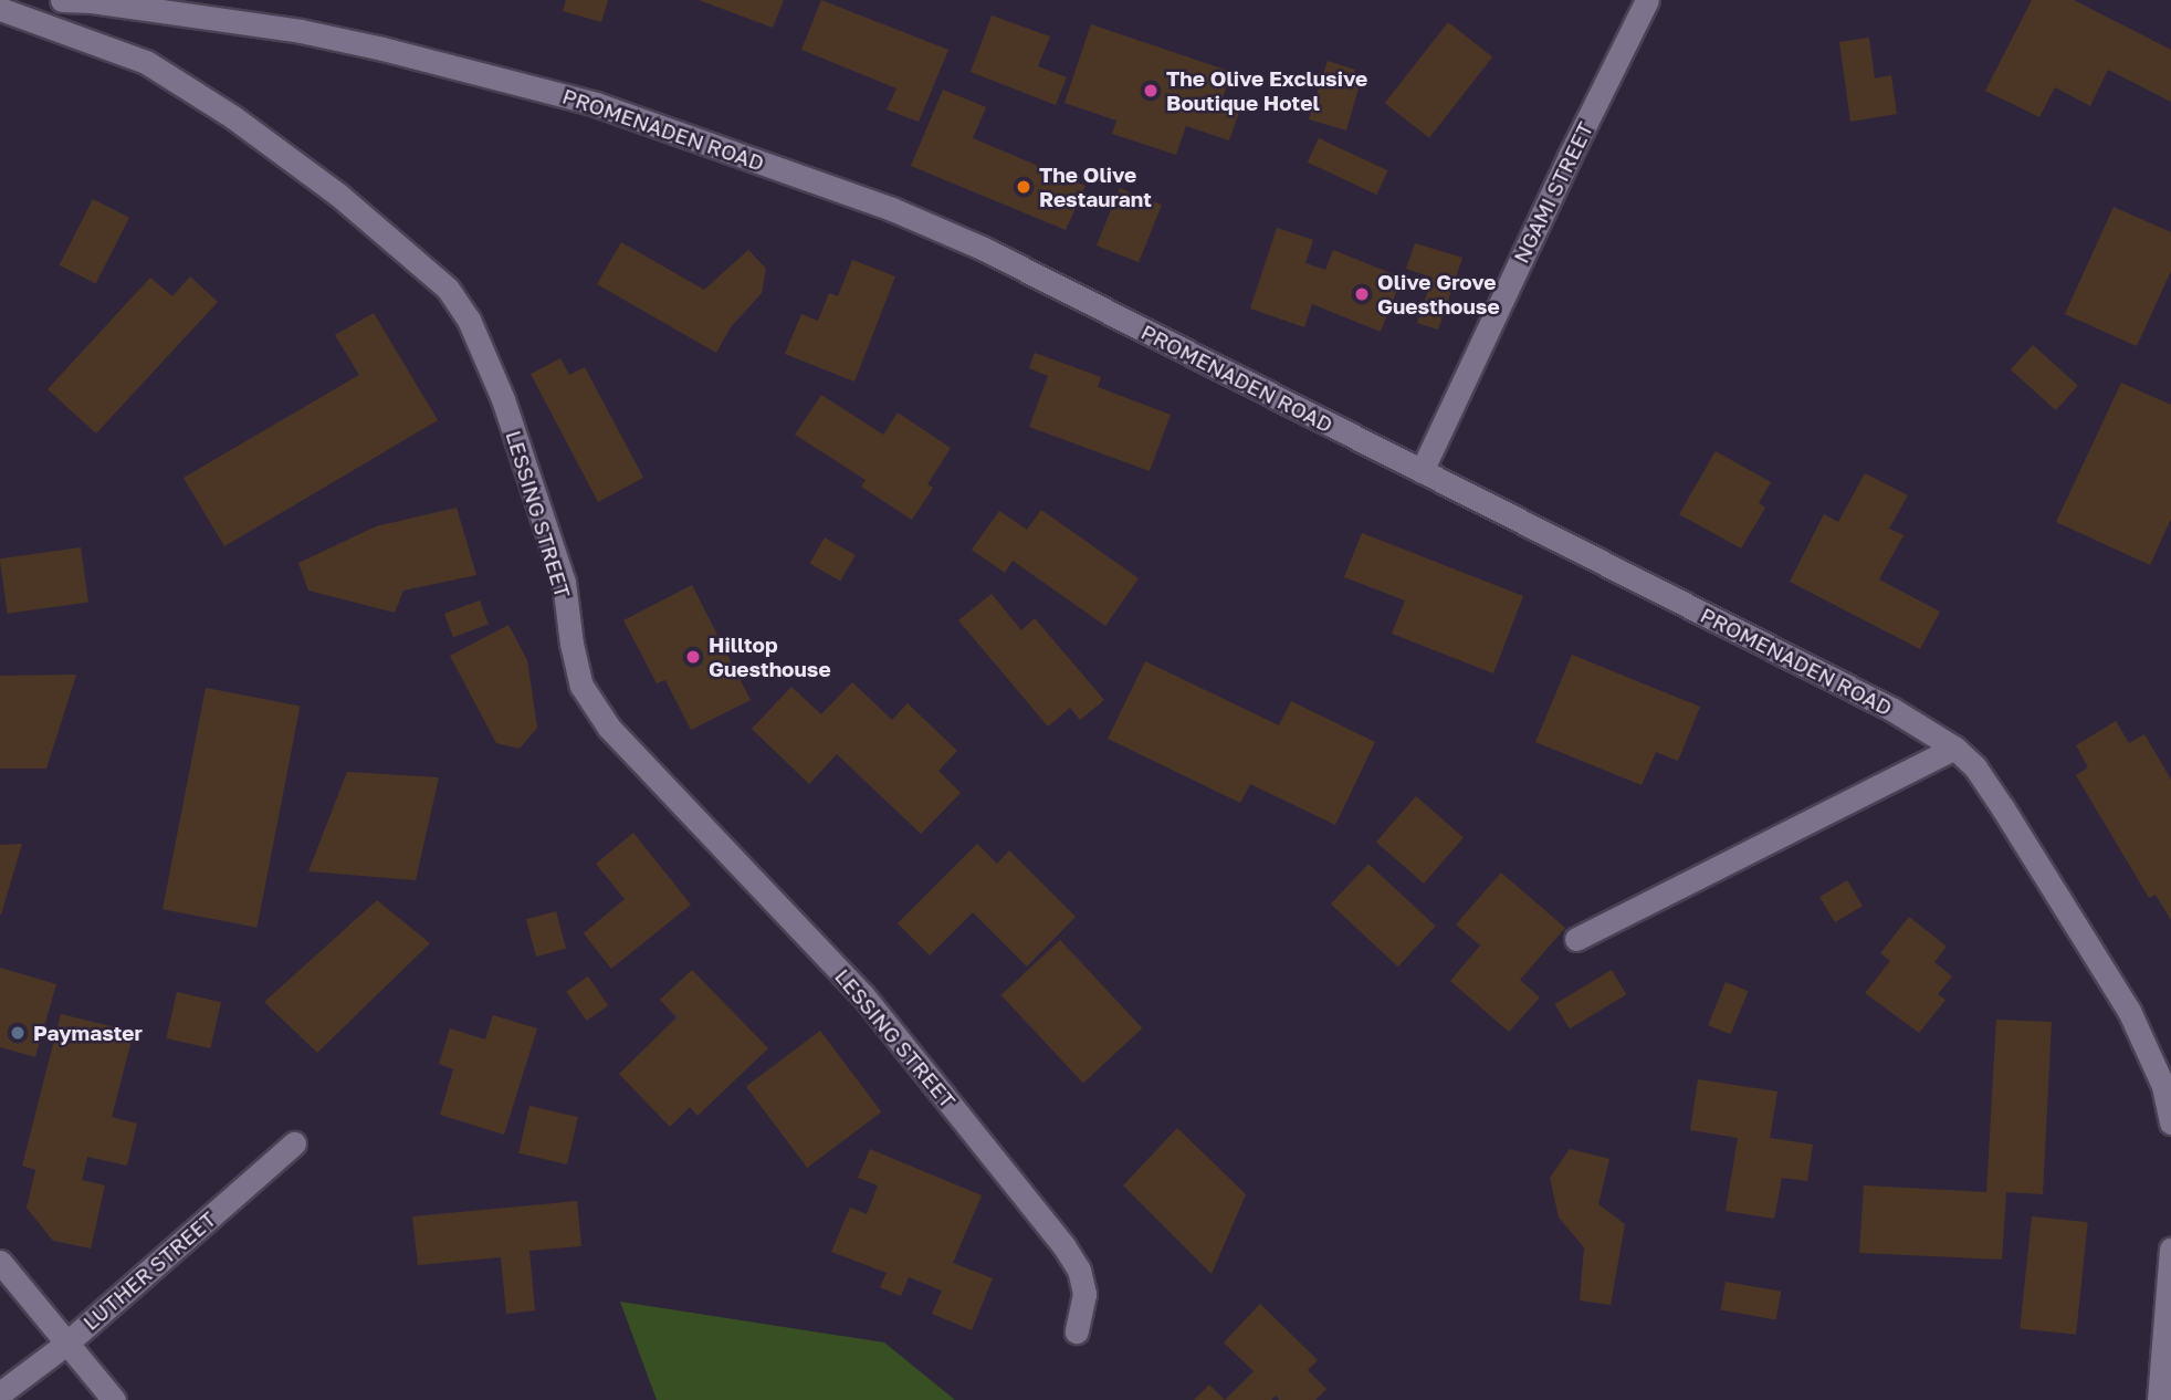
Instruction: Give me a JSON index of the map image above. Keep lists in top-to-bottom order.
{
  "streets": {
    "street": [
      "PROMENADEN ROAD",
      "NGAMI STREET",
      "LESSING STREET",
      "LUTHER STREET"
    ]
  },
  "crossings": [
    ["PROMENADEN ROAD", "NGAMI STREET"]
  ],
  "places": [
    "The Olive Exclusive Boutique Hotel",
    "The Olive Restaurant",
    "Olive Grove Guesthouse",
    "Hilltop Guesthouse",
    "Paymaster"
  ]
}
